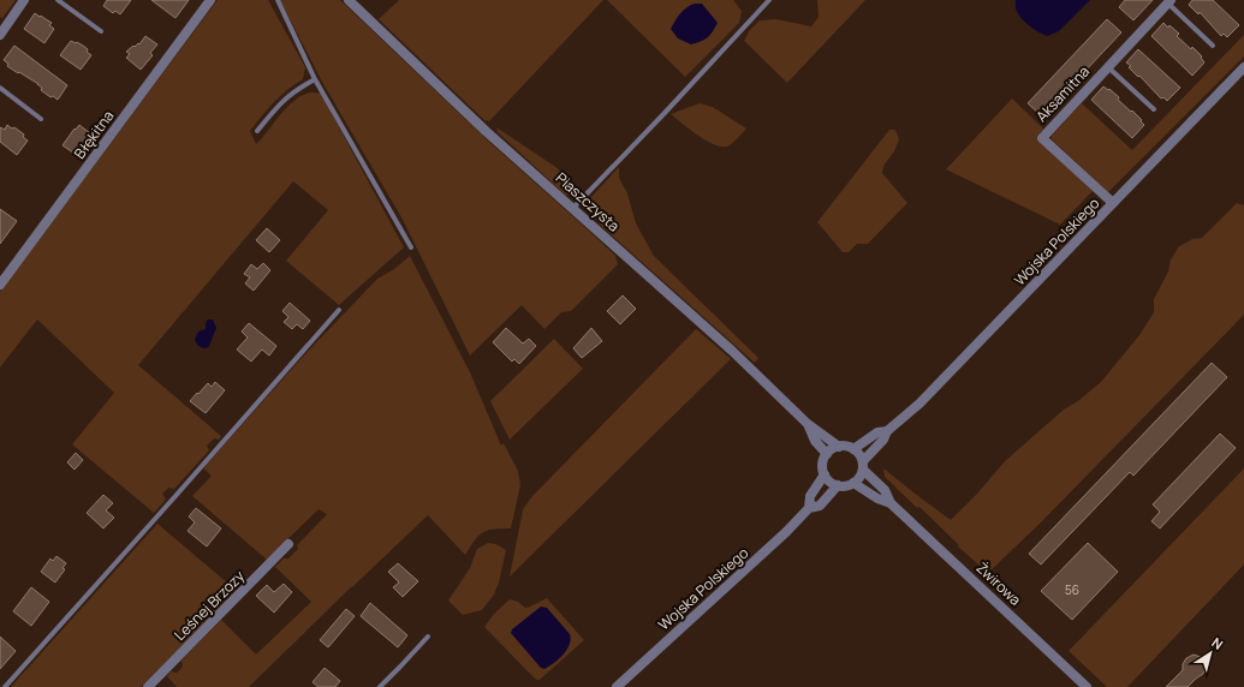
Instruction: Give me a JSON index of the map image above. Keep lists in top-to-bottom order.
{
  "streets": {
    "street": [
      "Aksamitna",
      "Błękitna",
      "Piaszczysta",
      "Wojska Polskiego",
      "Żwirowa",
      "Leśnej Brzozy"
    ]
  },
  "crossings": [
    ["Aksamitna", "Wojska Polskiego"],
    ["Piaszczysta", "Wojska Polskiego"],
    ["Piaszczysta", "Żwirowa"],
    ["Wojska Polskiego", "Żwirowa"]
  ],
  "house_numbers": ["56"],
  "north": "top right"
}
